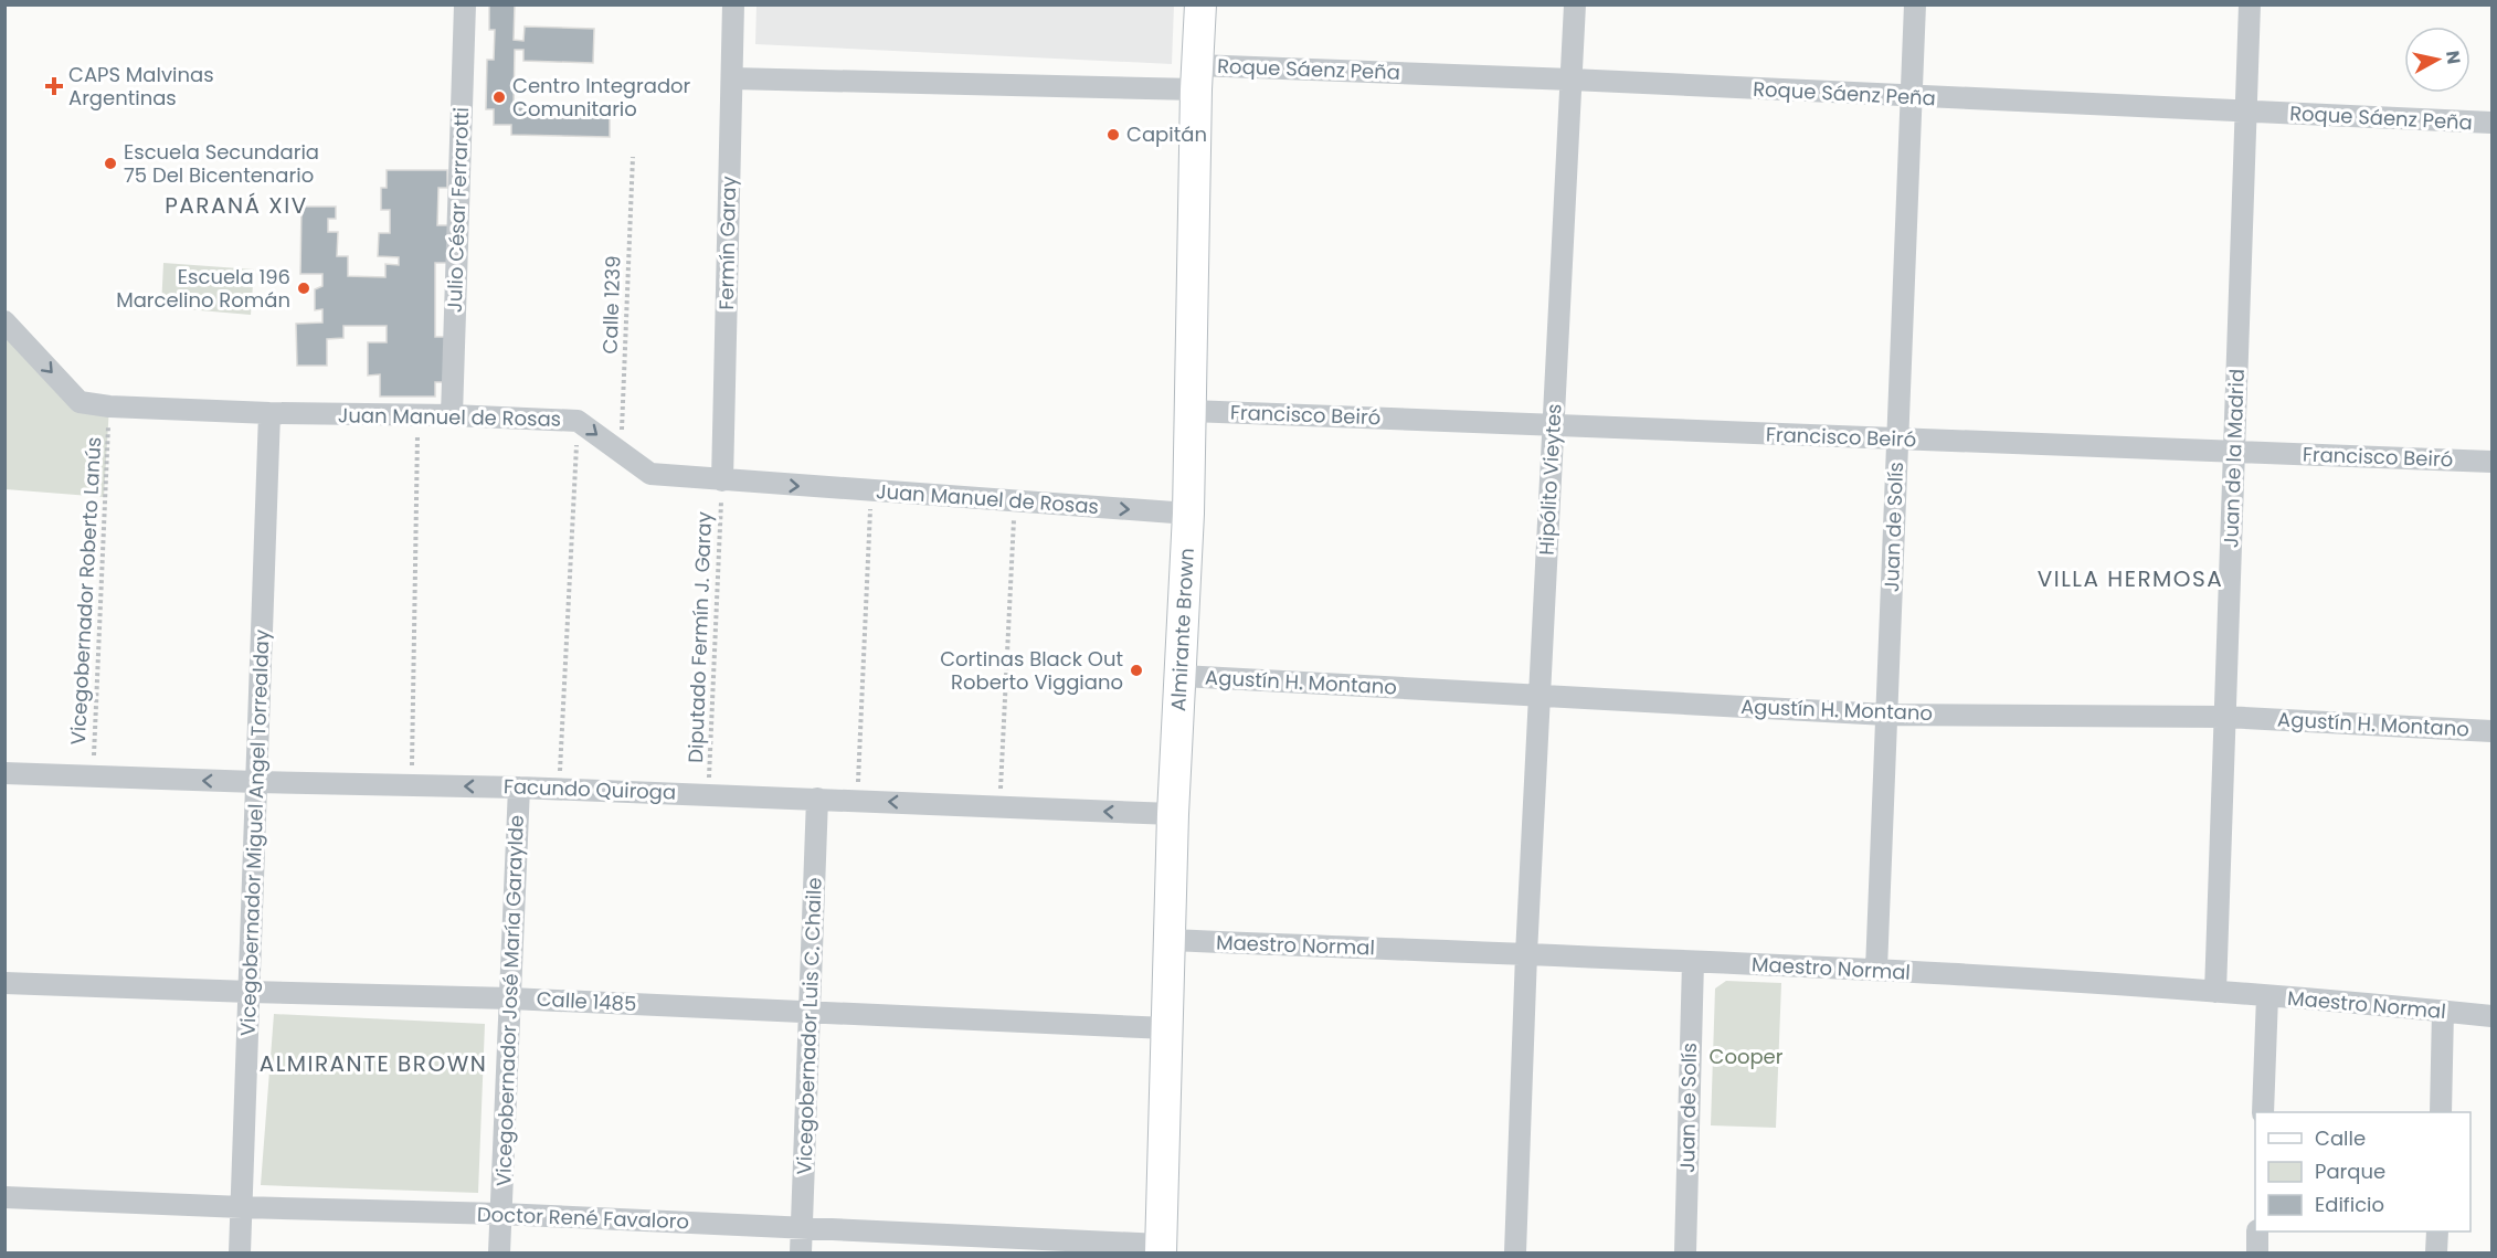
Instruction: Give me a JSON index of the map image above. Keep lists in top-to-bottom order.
{
  "streets": {
    "main road": ["Almirante Brown"],
    "street": [
      "Roque Sáenz Peña",
      "Julio César Ferrarotti",
      "Fermín Garay",
      "Francisco Beiró",
      "Juan Manuel de Rosas",
      "Juan de la Madrid",
      "Hipólito Vieytes",
      "Juan de Solís",
      "Agustín H. Montano",
      "Facundo Quiroga",
      "Vicegobernador Miguel Angel Torrealday",
      "Maestro Normal",
      "Vicegobernador José María Garaylde",
      "Calle 1485",
      "Vicegobernador Luis C. Chaile",
      "Doctor René Favaloro"
    ],
    "path": ["Calle 1239", "Vicegobernador Roberto Lanús", "Diputado Fermín J. Garay"]
  },
  "crossings": [
    ["Roque Sáenz Peña", "Fermín Garay"],
    ["Roque Sáenz Peña", "Juan de la Madrid"],
    ["Roque Sáenz Peña", "Hipólito Vieytes"],
    ["Roque Sáenz Peña", "Juan de Solís"],
    ["Roque Sáenz Peña", "Almirante Brown"],
    ["Julio César Ferrarotti", "Juan Manuel de Rosas"],
    ["Fermín Garay", "Juan Manuel de Rosas"],
    ["Fermín Garay", "Diputado Fermín J. Garay"],
    ["Calle 1239", "Juan Manuel de Rosas"],
    ["Francisco Beiró", "Juan de la Madrid"],
    ["Francisco Beiró", "Hipólito Vieytes"],
    ["Francisco Beiró", "Juan de Solís"],
    ["Francisco Beiró", "Almirante Brown"],
    ["Juan Manuel de Rosas", "Vicegobernador Roberto Lanús"],
    ["Juan Manuel de Rosas", "Almirante Brown"],
    ["Juan Manuel de Rosas", "Diputado Fermín J. Garay"],
    ["Juan Manuel de Rosas", "Vicegobernador Miguel Angel Torrealday"],
    ["Juan de la Madrid", "Agustín H. Montano"],
    ["Juan de la Madrid", "Maestro Normal"],
    ["Hipólito Vieytes", "Agustín H. Montano"],
    ["Hipólito Vieytes", "Maestro Normal"],
    ["Juan de Solís", "Agustín H. Montano"],
    ["Juan de Solís", "Maestro Normal"],
    ["Vicegobernador Roberto Lanús", "Facundo Quiroga"],
    ["Almirante Brown", "Agustín H. Montano"],
    ["Almirante Brown", "Facundo Quiroga"],
    ["Almirante Brown", "Maestro Normal"],
    ["Almirante Brown", "Calle 1485"],
    ["Almirante Brown", "Doctor René Favaloro"],
    ["Diputado Fermín J. Garay", "Facundo Quiroga"],
    ["Facundo Quiroga", "Vicegobernador Miguel Angel Torrealday"],
    ["Facundo Quiroga", "Vicegobernador José María Garaylde"],
    ["Facundo Quiroga", "Vicegobernador Luis C. Chaile"],
    ["Vicegobernador Miguel Angel Torrealday", "Calle 1485"],
    ["Vicegobernador Miguel Angel Torrealday", "Doctor René Favaloro"],
    ["Vicegobernador José María Garaylde", "Calle 1485"],
    ["Vicegobernador José María Garaylde", "Doctor René Favaloro"],
    ["Calle 1485", "Vicegobernador Luis C. Chaile"],
    ["Vicegobernador Luis C. Chaile", "Doctor René Favaloro"]
  ],
  "one_way": ["Juan Manuel de Rosas", "Facundo Quiroga"],
  "districts": ["PARANÁ XIV", "VILLA HERMOSA", "ALMIRANTE BROWN"],
  "parks": ["Cooper"],
  "places": {
    "health": ["CAPS Malvinas Argentinas"],
    "other": [
      "Centro Integrador Comunitario",
      "Capitán",
      "Escuela Secundaria 75 Del Bicentenario",
      "Escuela 196 Marcelino Román",
      "Cortinas Black Out Roberto Viggiano"
    ]
  },
  "legend": ["Calle", "Parque", "Edificio"],
  "north": "right"
}
